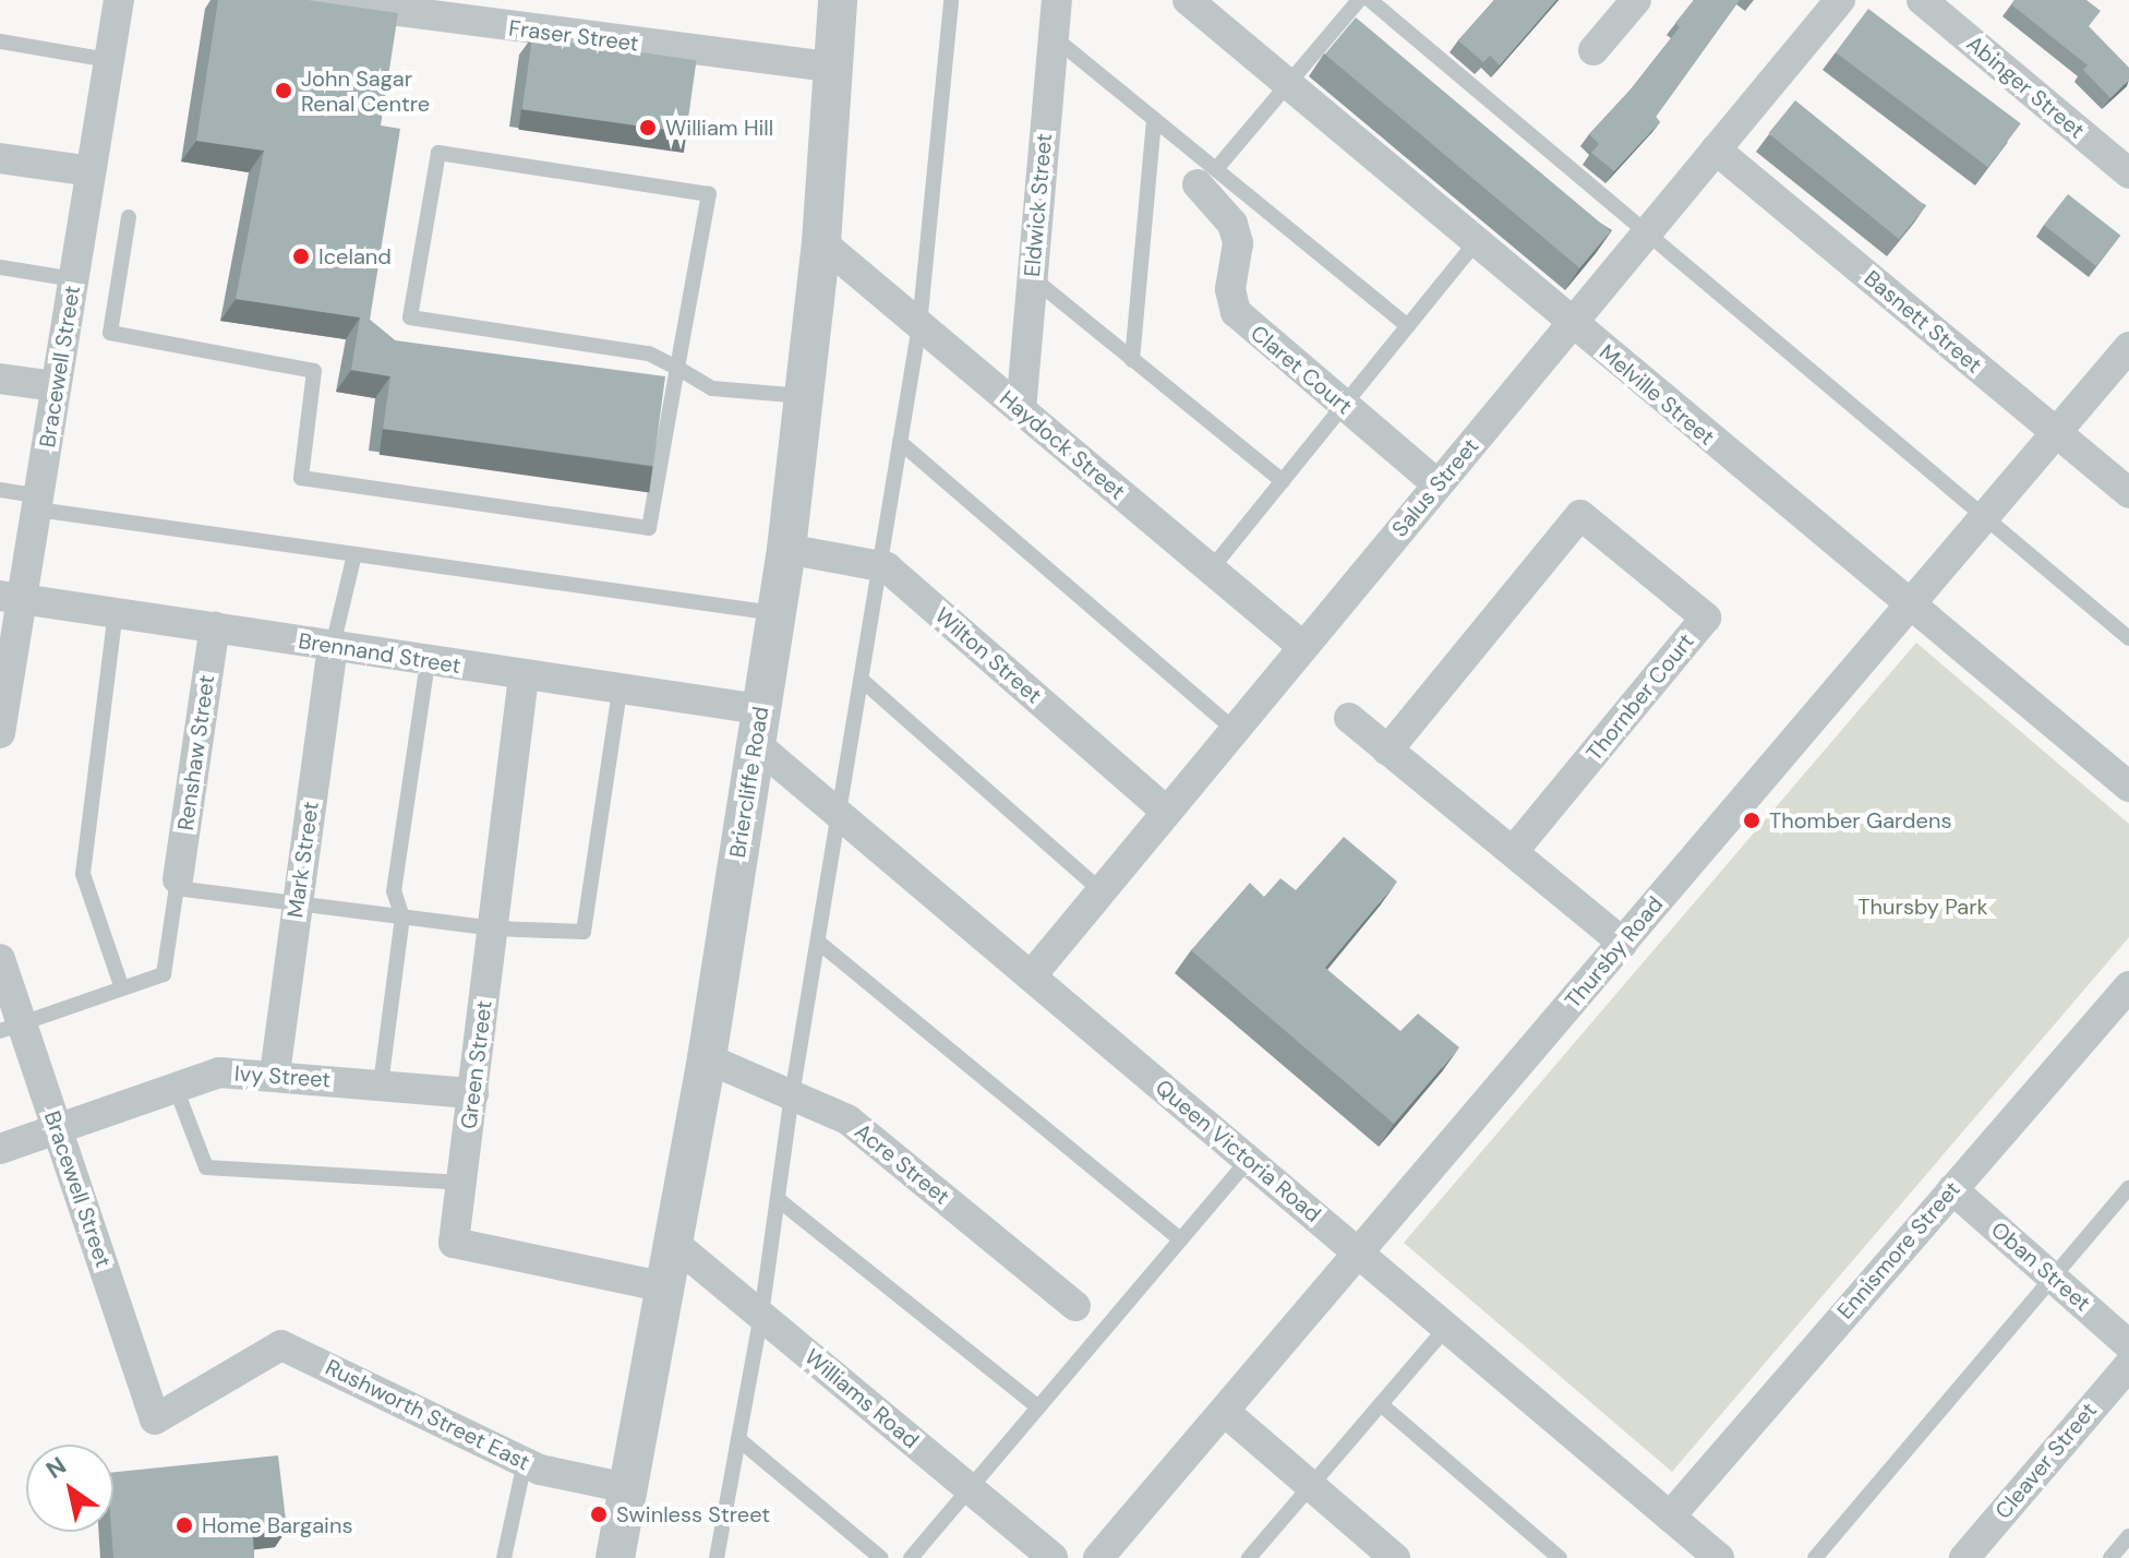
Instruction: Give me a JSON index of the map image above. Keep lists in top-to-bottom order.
{
  "streets": {
    "street": [
      "Fraser Street",
      "Abinger Street",
      "Eldwick Street",
      "Basnett Street",
      "Bracewell Street",
      "Claret Court",
      "Melville Street",
      "Haydock Street",
      "Salus Street",
      "Brennand Street",
      "Wilton Street",
      "Thornber Court",
      "Renshaw Street",
      "Briercliffe Road",
      "Mark Street",
      "Thursby Road",
      "Green Street",
      "Ivy Street",
      "Queen Victoria Road",
      "Acre Street",
      "Ennismore Street",
      "Oban Street",
      "Williams Road",
      "Rushworth Street East",
      "Cleaver Street"
    ]
  },
  "crossings": [
    ["Fraser Street", "Briercliffe Road"],
    ["Eldwick Street", "Haydock Street"],
    ["Basnett Street", "Salus Street"],
    ["Basnett Street", "Thursby Road"],
    ["Bracewell Street", "Brennand Street"],
    ["Bracewell Street", "Ivy Street"],
    ["Bracewell Street", "Rushworth Street East"],
    ["Claret Court", "Salus Street"],
    ["Melville Street", "Salus Street"],
    ["Melville Street", "Thursby Road"],
    ["Haydock Street", "Salus Street"],
    ["Haydock Street", "Briercliffe Road"],
    ["Salus Street", "Wilton Street"],
    ["Salus Street", "Queen Victoria Road"],
    ["Brennand Street", "Renshaw Street"],
    ["Brennand Street", "Briercliffe Road"],
    ["Brennand Street", "Mark Street"],
    ["Brennand Street", "Green Street"],
    ["Brennand Street", "Queen Victoria Road"],
    ["Wilton Street", "Briercliffe Road"],
    ["Briercliffe Road", "Green Street"],
    ["Briercliffe Road", "Queen Victoria Road"],
    ["Briercliffe Road", "Acre Street"],
    ["Briercliffe Road", "Williams Road"],
    ["Briercliffe Road", "Rushworth Street East"],
    ["Mark Street", "Ivy Street"],
    ["Thursby Road", "Queen Victoria Road"],
    ["Green Street", "Ivy Street"],
    ["Queen Victoria Road", "Ennismore Street"],
    ["Ennismore Street", "Oban Street"]
  ],
  "parks": ["Thursby Park"],
  "places": [
    "John Sagar Renal Centre",
    "William Hill",
    "Iceland",
    "Thomber Gardens",
    "Swinless Street",
    "Home Bargains"
  ],
  "north": "top left"
}
